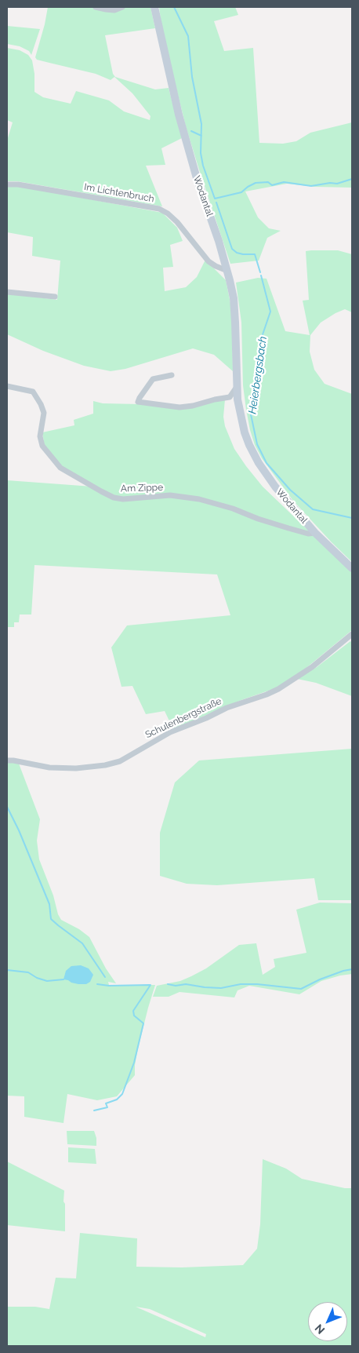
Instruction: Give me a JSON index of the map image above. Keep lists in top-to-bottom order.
{
  "streets": {
    "main road": ["Wodantal"],
    "street": ["Im Lichtenbruch", "Am Zippe", "Schulenbergstraße"]
  },
  "crossings": [
    ["Im Lichtenbruch", "Wodantal"],
    ["Wodantal", "Am Zippe"]
  ],
  "water": ["Heierbergsbach"],
  "north": "bottom left"
}
